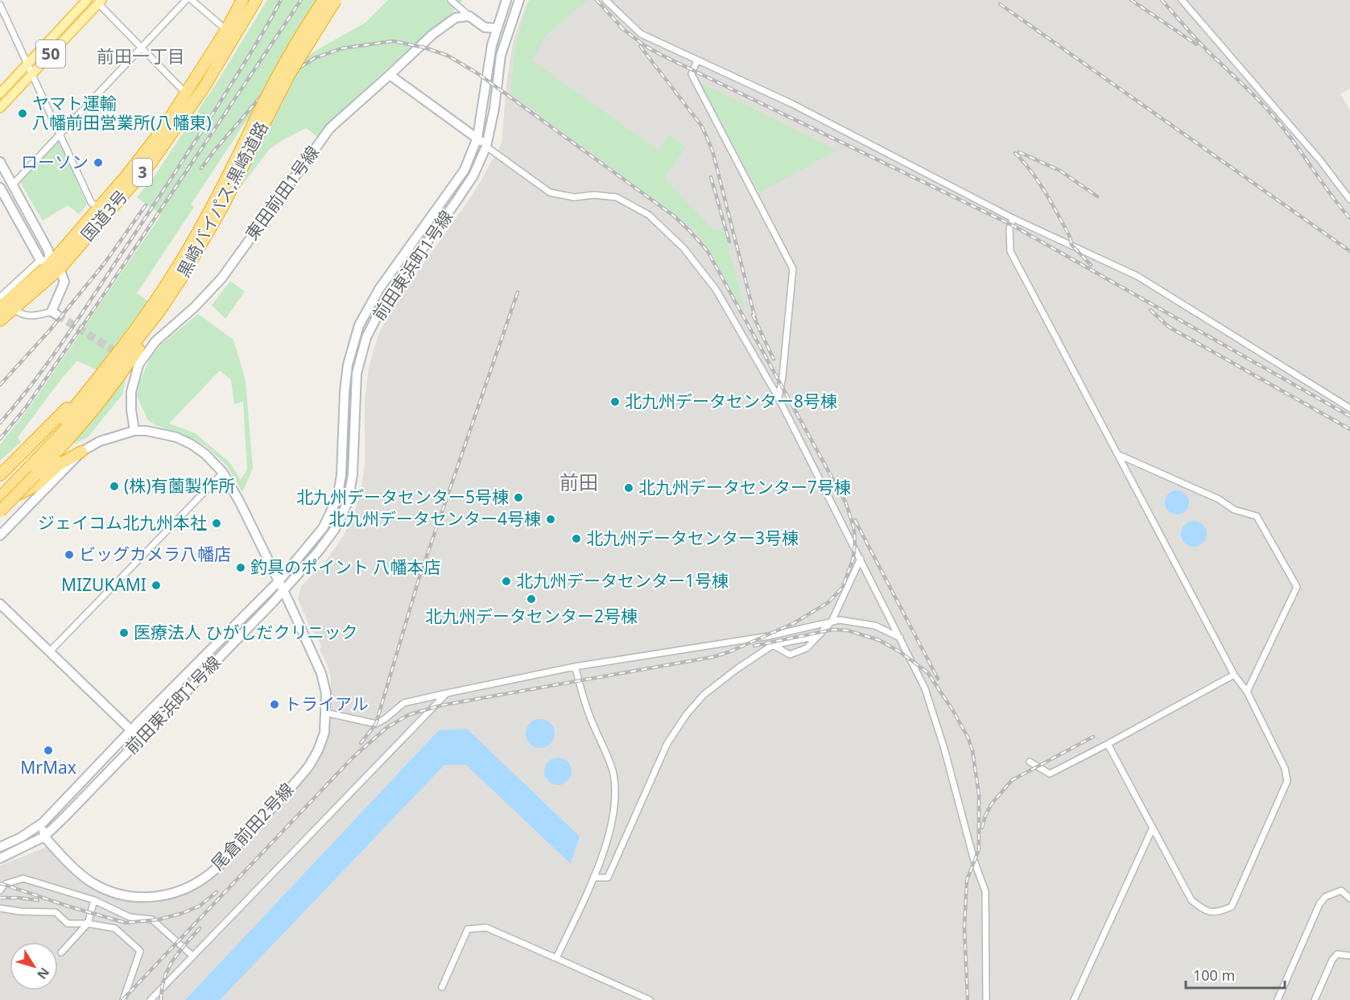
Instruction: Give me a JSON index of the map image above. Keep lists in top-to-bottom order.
{
  "streets": {
    "highway": ["3", "黒崎バイパス;黒崎道路", "国道3号"],
    "main road": ["50"],
    "street": ["東田前田1号線", "前田東浜町1号線", "尾倉前田2号線"]
  },
  "crossings": [
    ["東田前田1号線", "尾倉前田2号線"],
    ["前田東浜町1号線", "尾倉前田2号線"]
  ],
  "districts": ["前田一丁目", "前田"],
  "places": [
    "ヤマト運輸 八幡前田営業所(八幡東)",
    "ローソン",
    "北九州データセンター8号棟",
    "(株)有薗製作所",
    "北九州データセンター7号棟",
    "北九州データセンター5号棟",
    "北九州データセンター4号棟",
    "ジェイコム北九州本社",
    "北九州データセンター3号棟",
    "ビッグカメラ八幡店",
    "釣具のポイント 八幡本店",
    "北九州データセンター1号棟",
    "MIZUKAMI",
    "北九州データセンター2号棟",
    "医療法人 ひがしだクリニック",
    "トライアル",
    "MrMax"
  ],
  "scale_bar": "100 m",
  "north": "bottom right"
}
